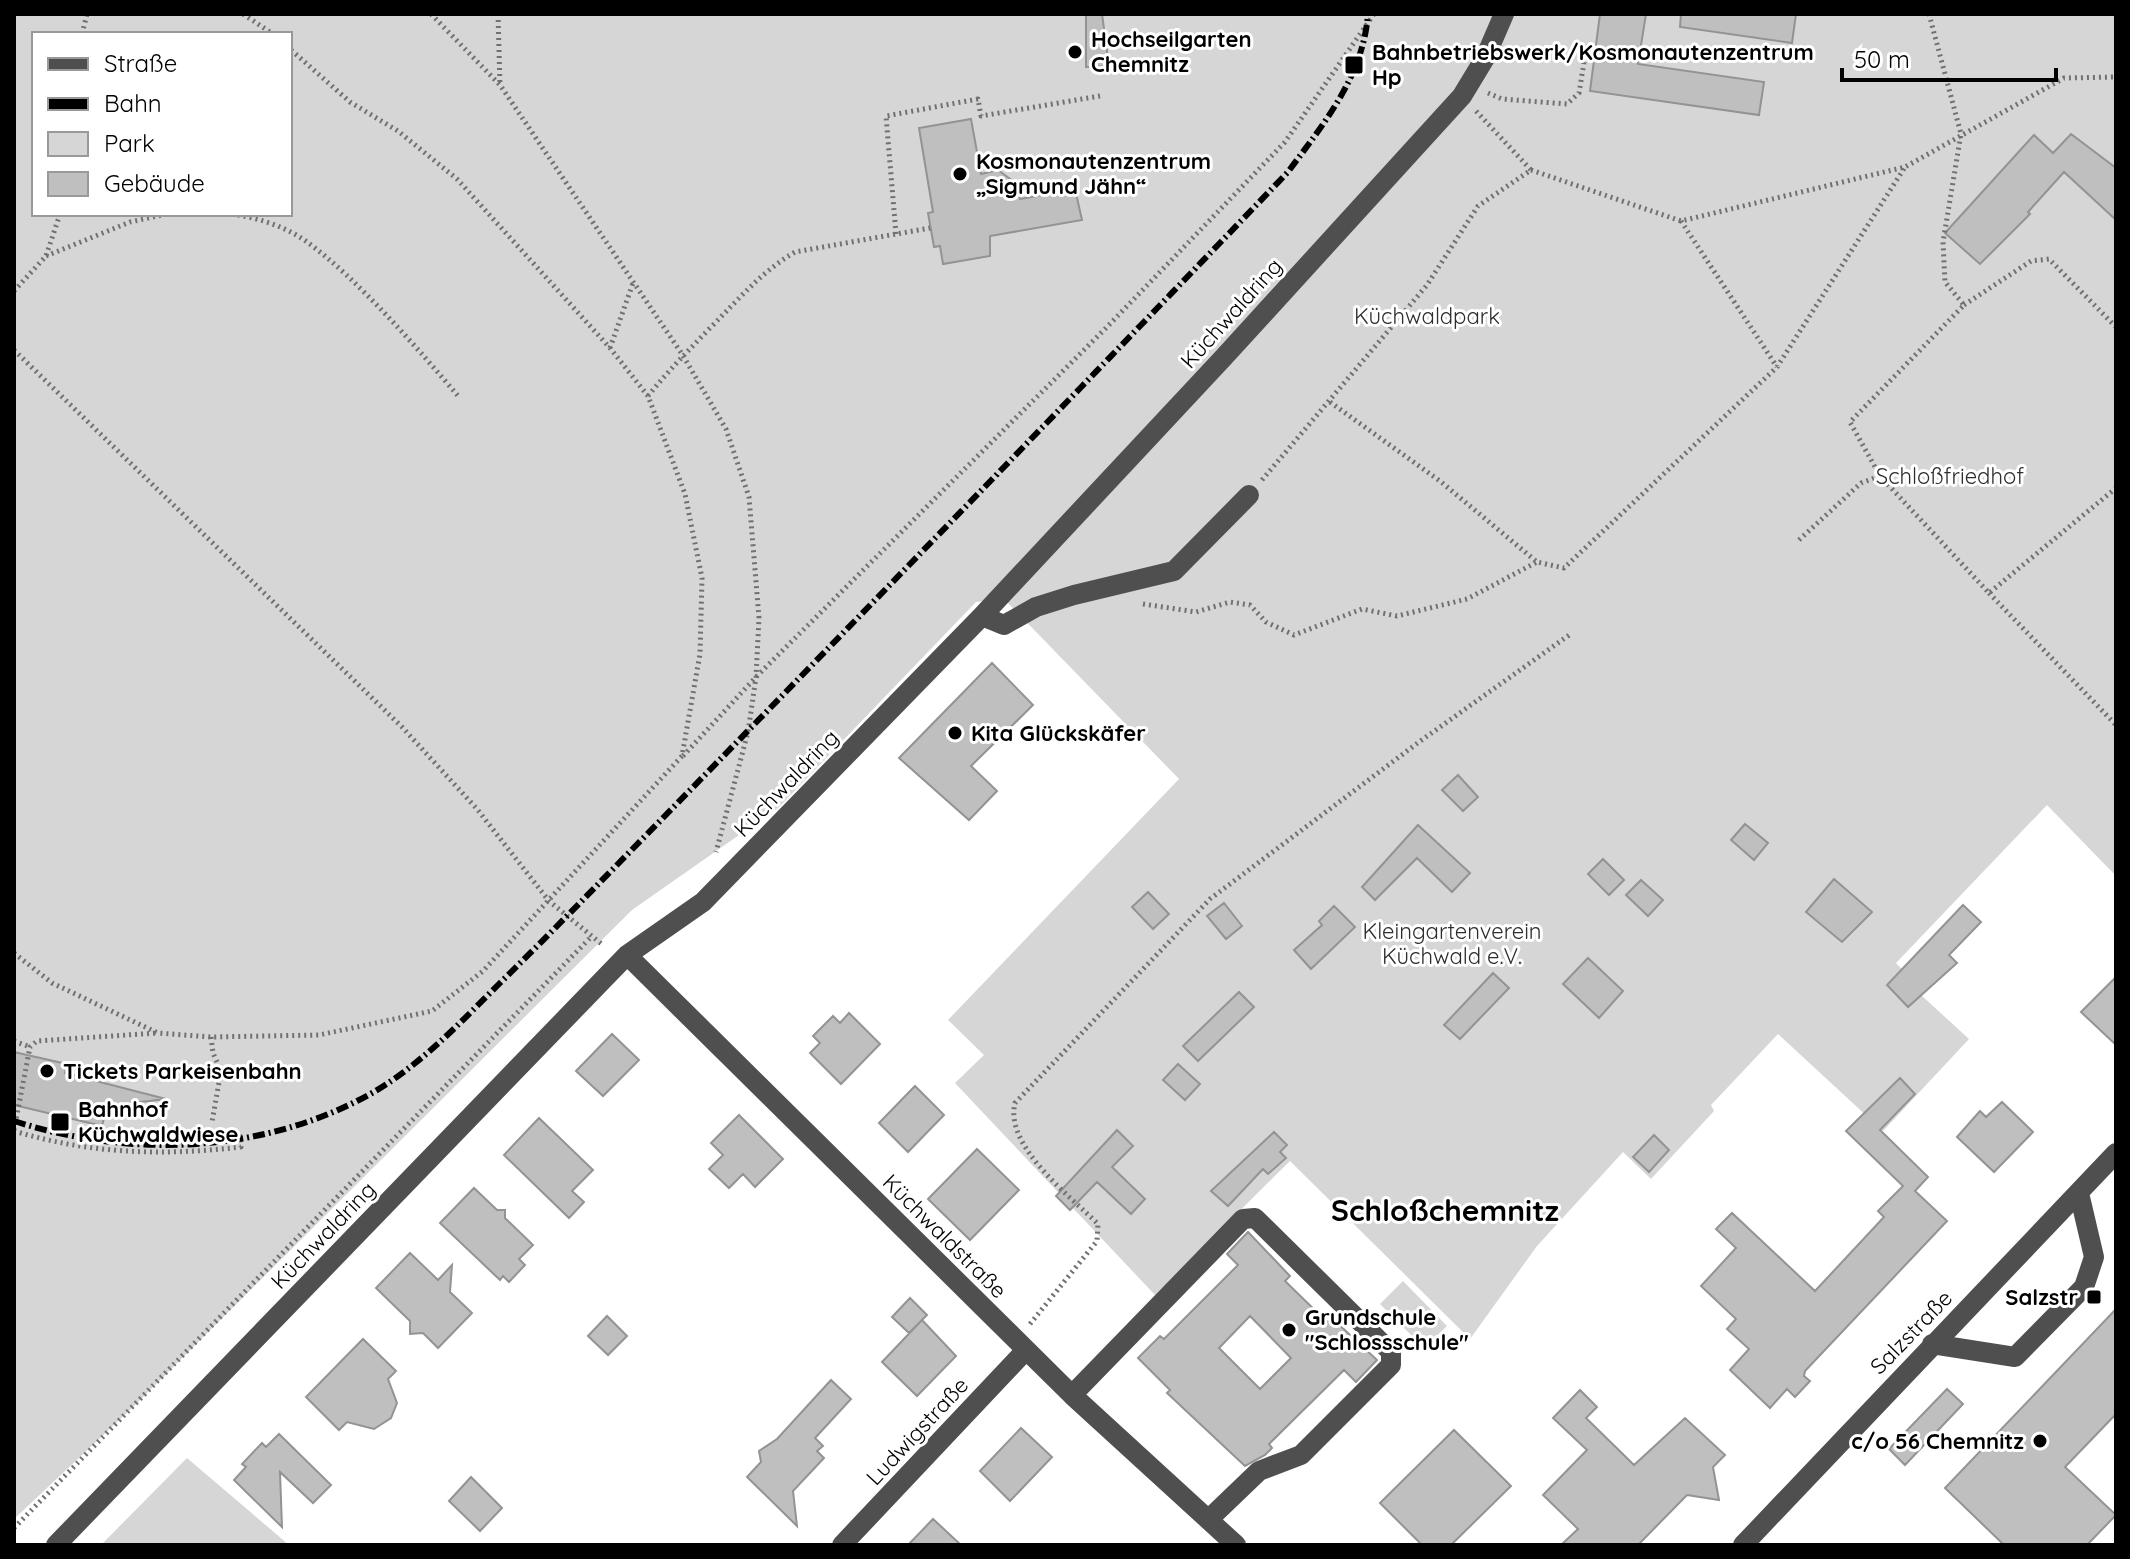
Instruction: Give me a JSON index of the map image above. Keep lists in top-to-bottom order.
{
  "streets": {
    "street": [
      "Küchwaldring",
      "Küchwaldstraße",
      "Salzstraße",
      "Ludwigstraße"
    ]
  },
  "crossings": [
    ["Küchwaldring", "Küchwaldstraße"],
    ["Küchwaldstraße", "Ludwigstraße"]
  ],
  "districts": ["Schloßchemnitz"],
  "parks": ["Küchwaldpark", "Schloßfriedhof", "Kleingartenverein Küchwald e.V."],
  "places": {
    "other": [
      "Hochseilgarten Chemnitz",
      "Kosmonautenzentrum „Sigmund Jähn“",
      "Kita Glückskäfer",
      "Tickets Parkeisenbahn",
      "Grundschule \"Schlossschule\"",
      "c/o 56 Chemnitz"
    ],
    "transit": ["Bahnbetriebswerk/Kosmonautenzentrum Hp", "Bahnhof Küchwaldwiese", "Salzstr"]
  },
  "legend": [
    "Straße",
    "Bahn",
    "Park",
    "Gebäude"
  ],
  "scale_bar": "50 m"
}
